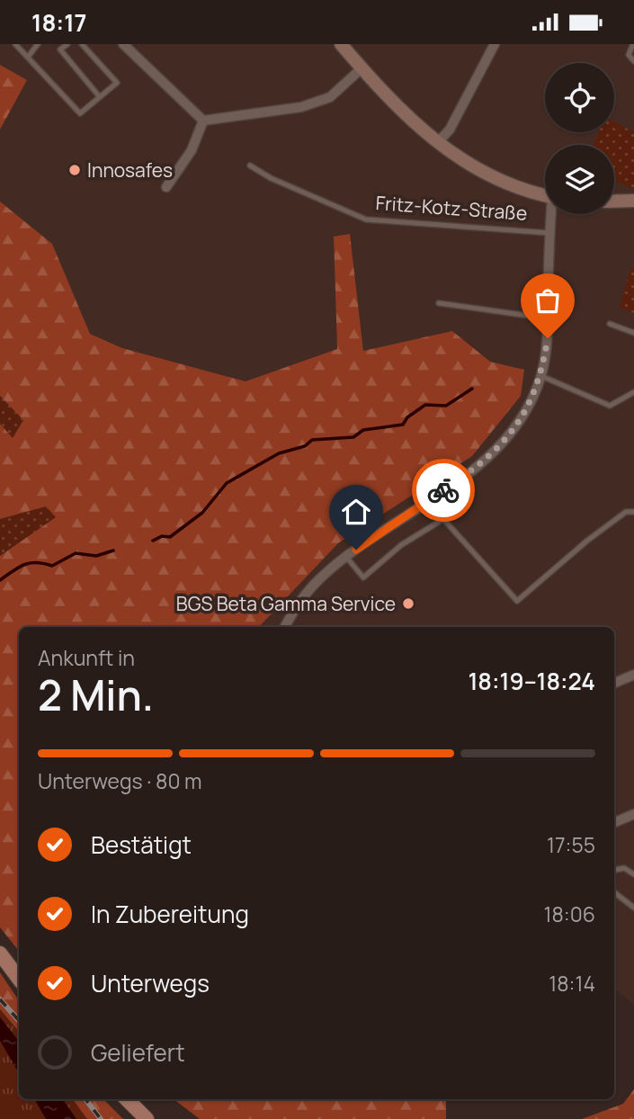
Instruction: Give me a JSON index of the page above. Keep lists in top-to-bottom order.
{
  "streets": {
    "street": ["Fritz-Kotz-Straße"]
  },
  "places": ["Innosafes", "BGS Beta Gamma Service"],
  "page": {
    "status": "18:17",
    "heading": ["2 Min.", "Ankunft in", "18:19–18:24"],
    "bar": "Unterwegs · 80 m",
    "list": [
      ["Bestätigt", "17:55"],
      ["In Zubereitung", "18:06"],
      ["Unterwegs", "18:14"],
      "Geliefert"
    ]
  }
}
